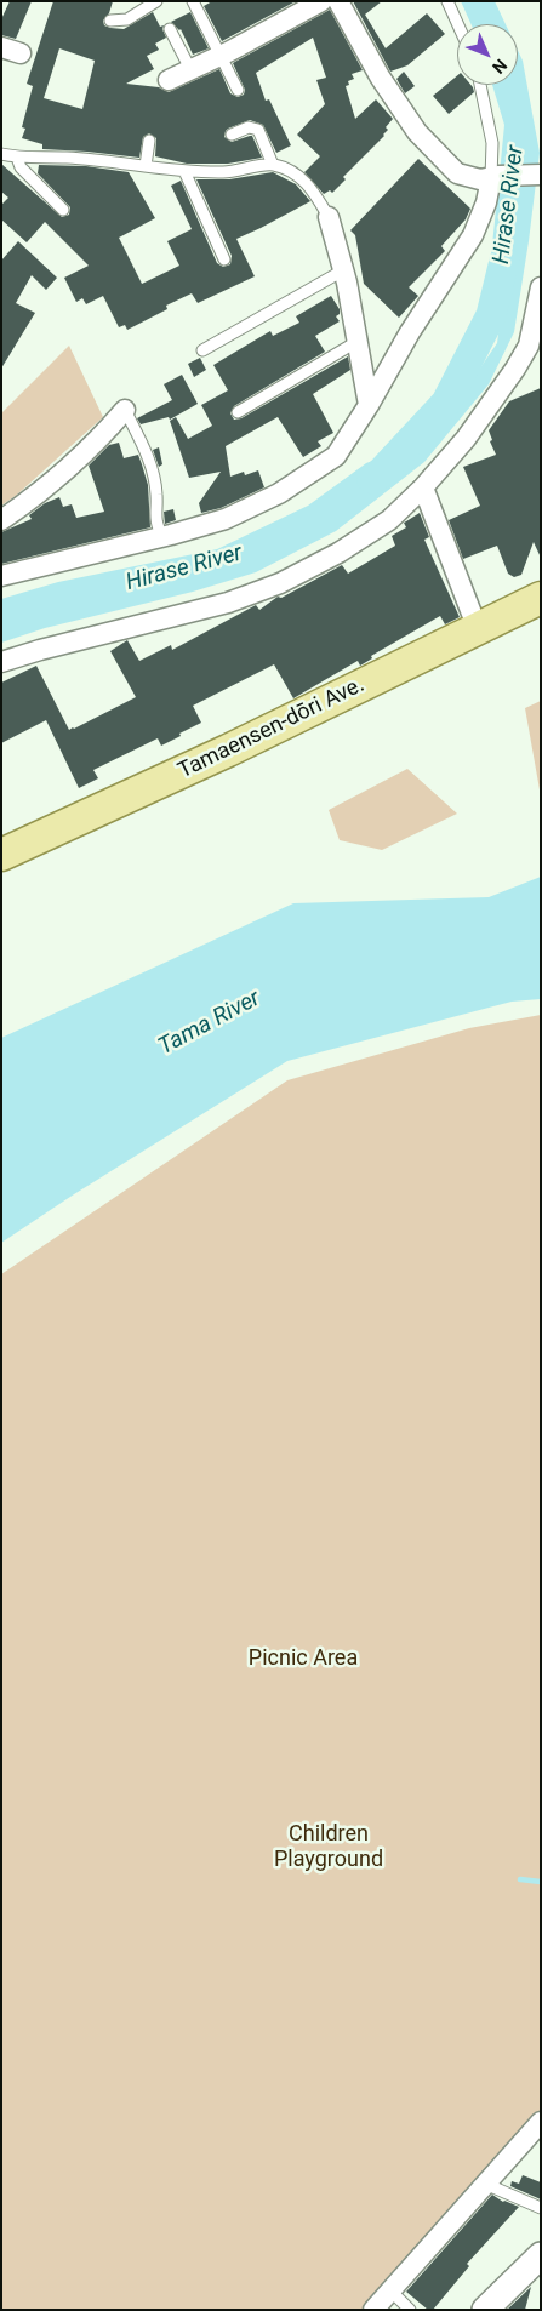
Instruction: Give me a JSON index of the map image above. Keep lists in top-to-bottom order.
{
  "streets": {
    "main road": ["Tamaensen-dōri Ave."]
  },
  "water": ["Hirase River", "Tama River"],
  "parks": ["Picnic Area", "Children Playground"],
  "north": "bottom right"
}
